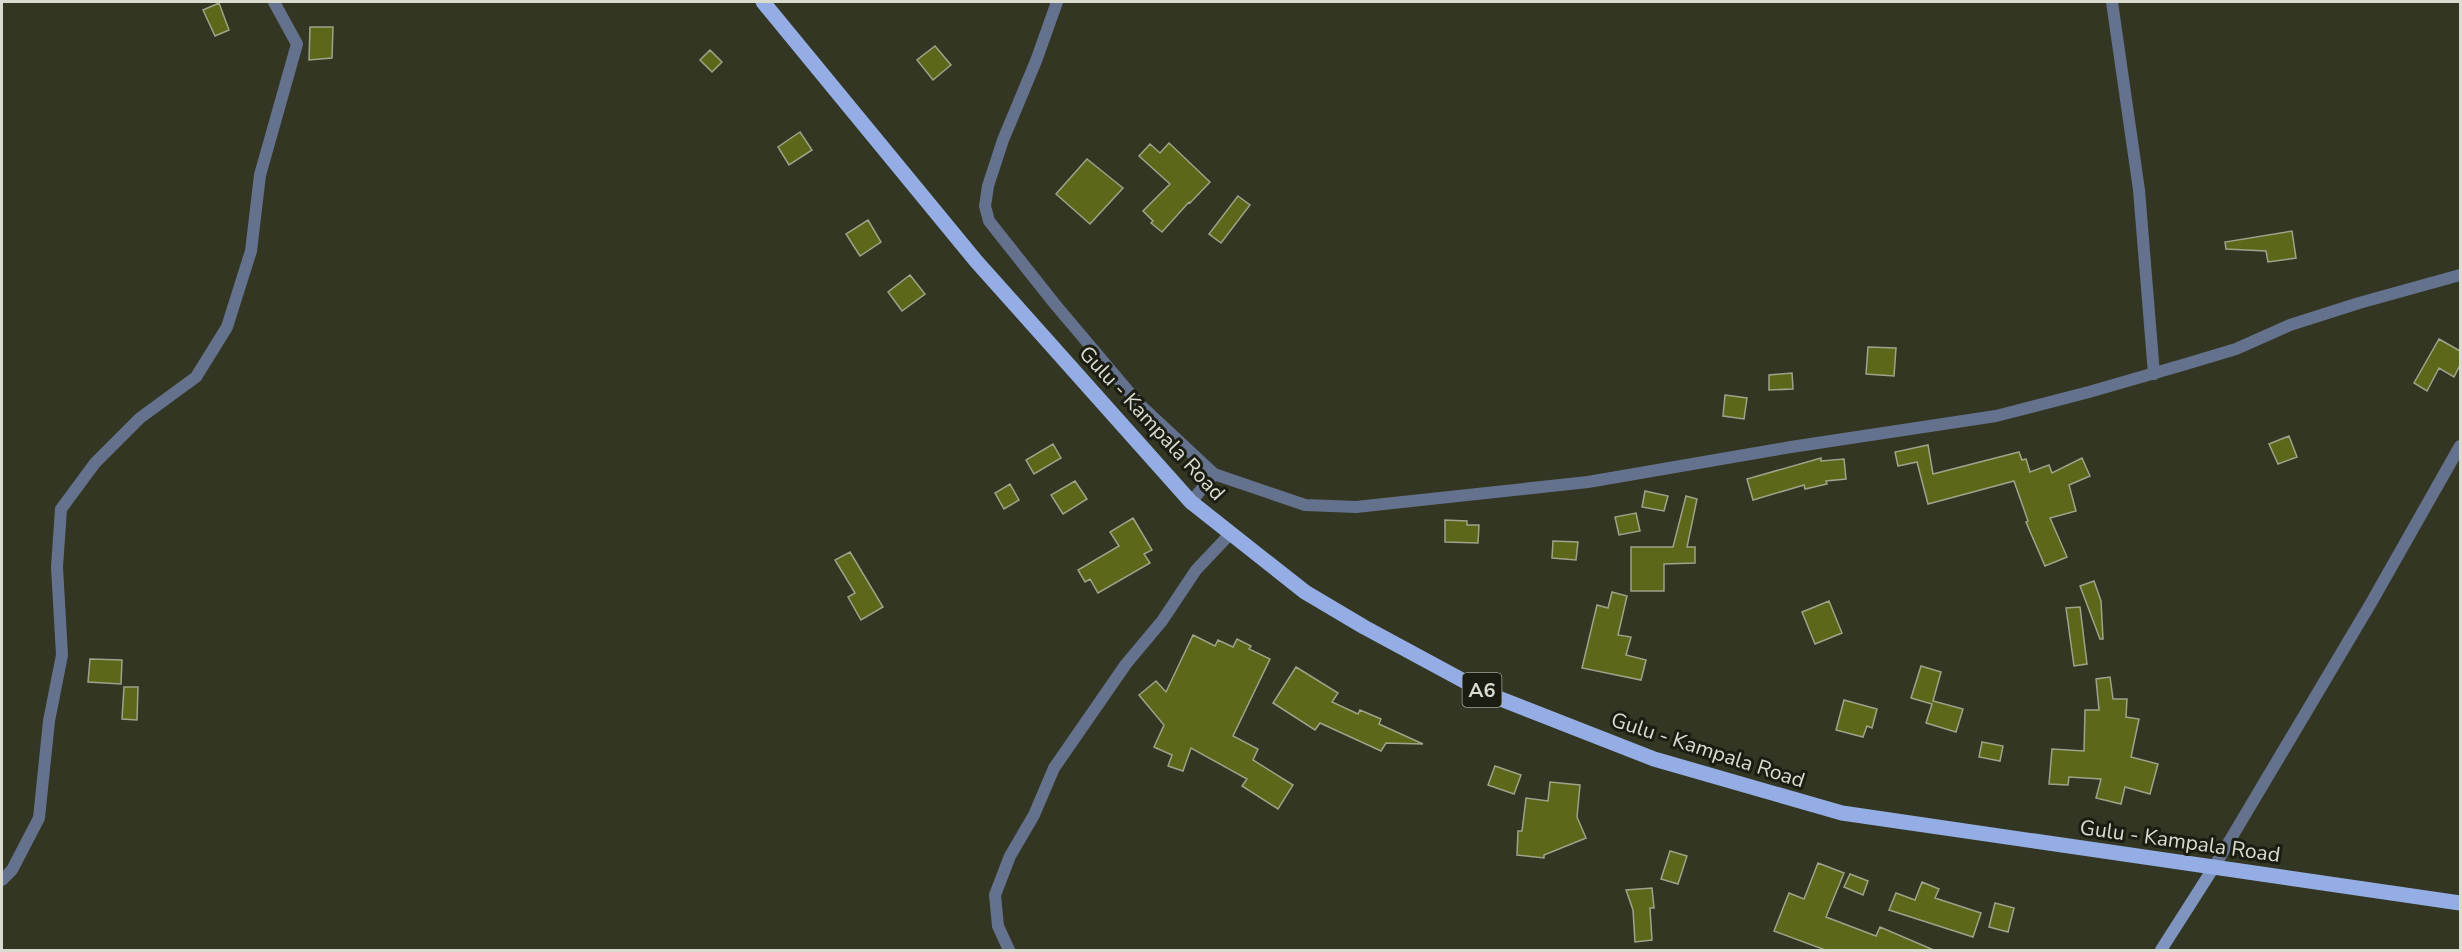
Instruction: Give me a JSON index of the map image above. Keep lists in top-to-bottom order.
{
  "streets": {
    "main road": ["Gulu - Kampala Road", "A6"]
  }
}
